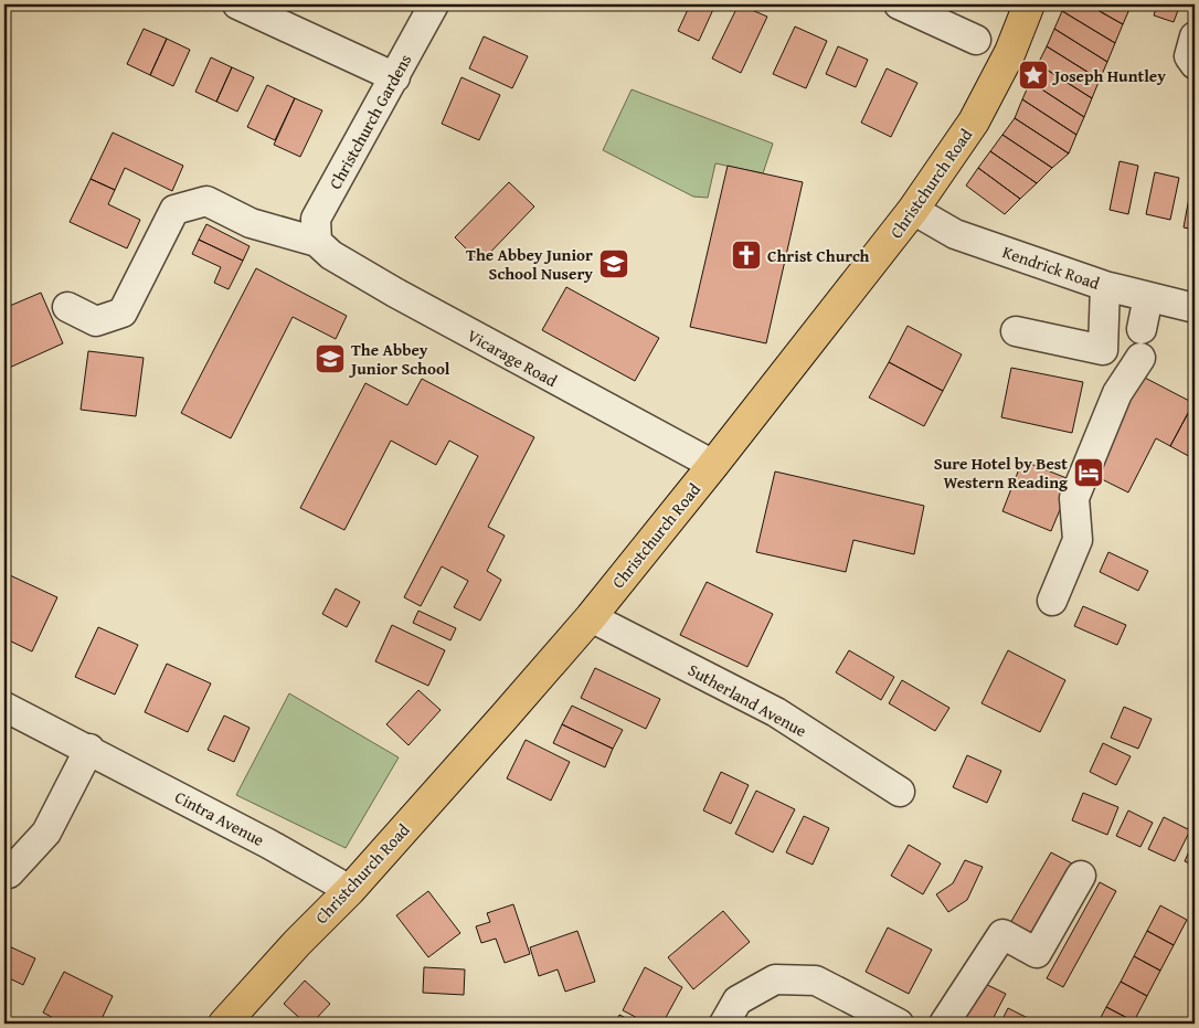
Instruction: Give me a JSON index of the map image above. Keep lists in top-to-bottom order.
{
  "streets": {
    "main road": ["Christchurch Road"],
    "street": [
      "Christchurch Gardens",
      "Kendrick Road",
      "Vicarage Road",
      "Sutherland Avenue",
      "Cintra Avenue"
    ]
  },
  "crossings": [
    ["Christchurch Gardens", "Vicarage Road"],
    ["Christchurch Road", "Kendrick Road"],
    ["Christchurch Road", "Vicarage Road"],
    ["Christchurch Road", "Sutherland Avenue"],
    ["Christchurch Road", "Cintra Avenue"]
  ],
  "places": {
    "place": ["Joseph Huntley"],
    "church": ["Christ Church"],
    "school or university": ["The Abbey Junior School Nusery", "The Abbey Junior School"],
    "hotel": ["Sure Hotel by Best Western Reading"]
  }
}
